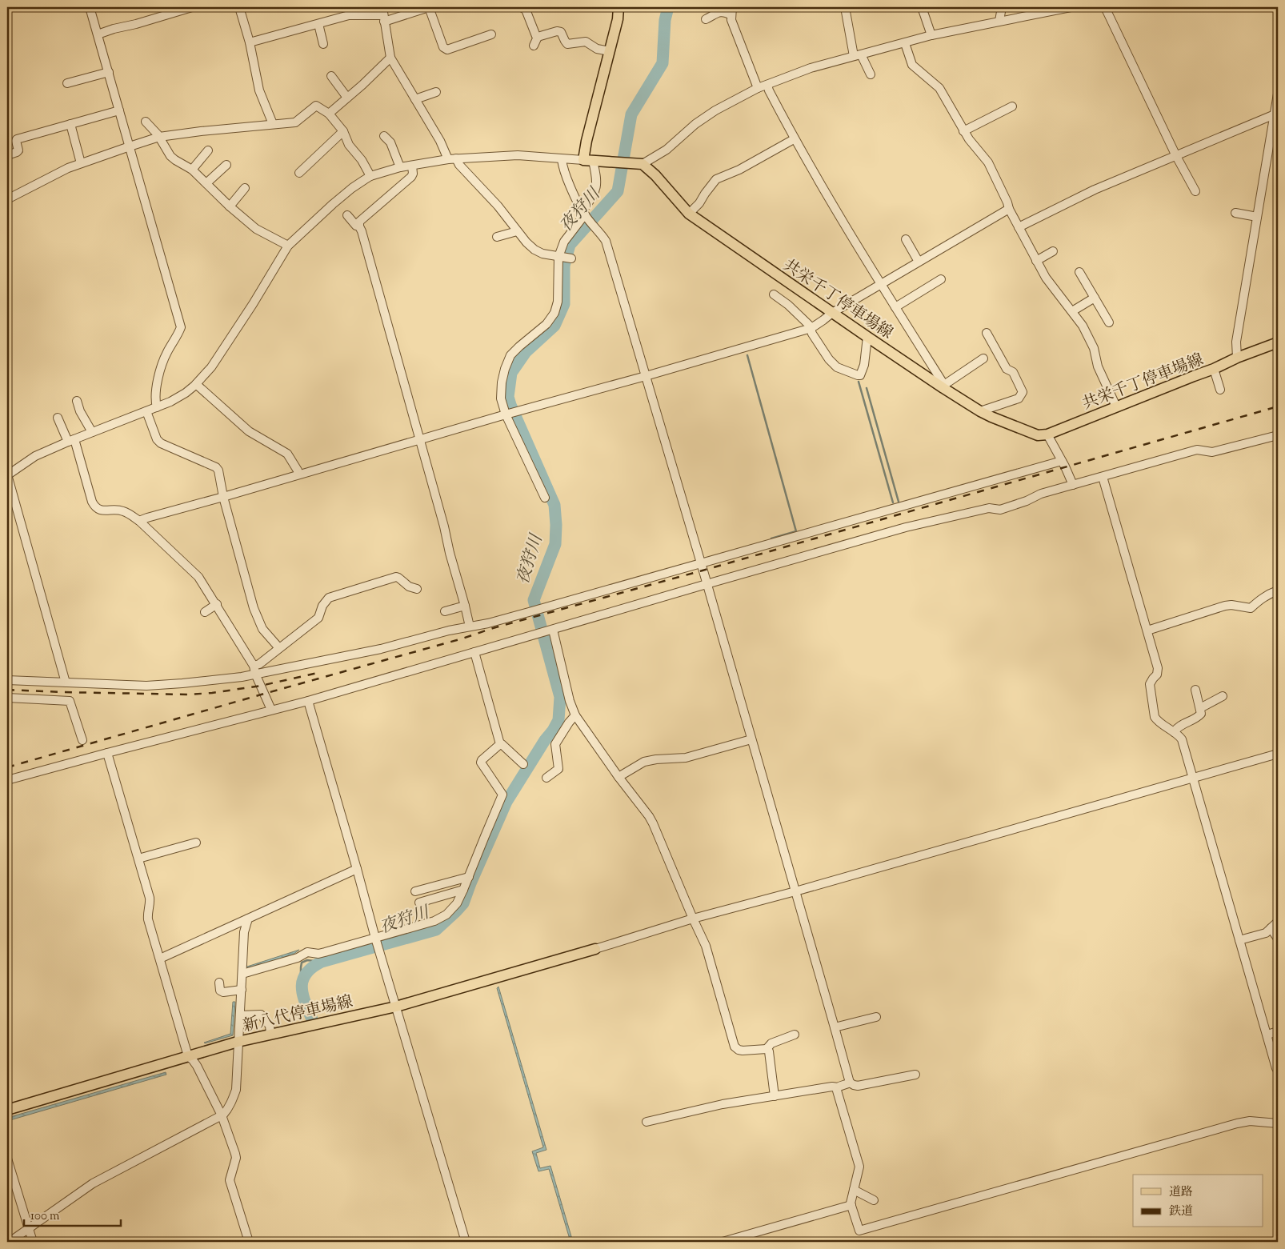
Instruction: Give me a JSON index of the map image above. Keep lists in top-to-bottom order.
{
  "streets": {
    "main road": ["共栄千丁停車場線", "新八代停車場線"]
  },
  "water": ["夜狩川"],
  "legend": ["道路", "鉄道"],
  "scale_bar": "100 m"
}
